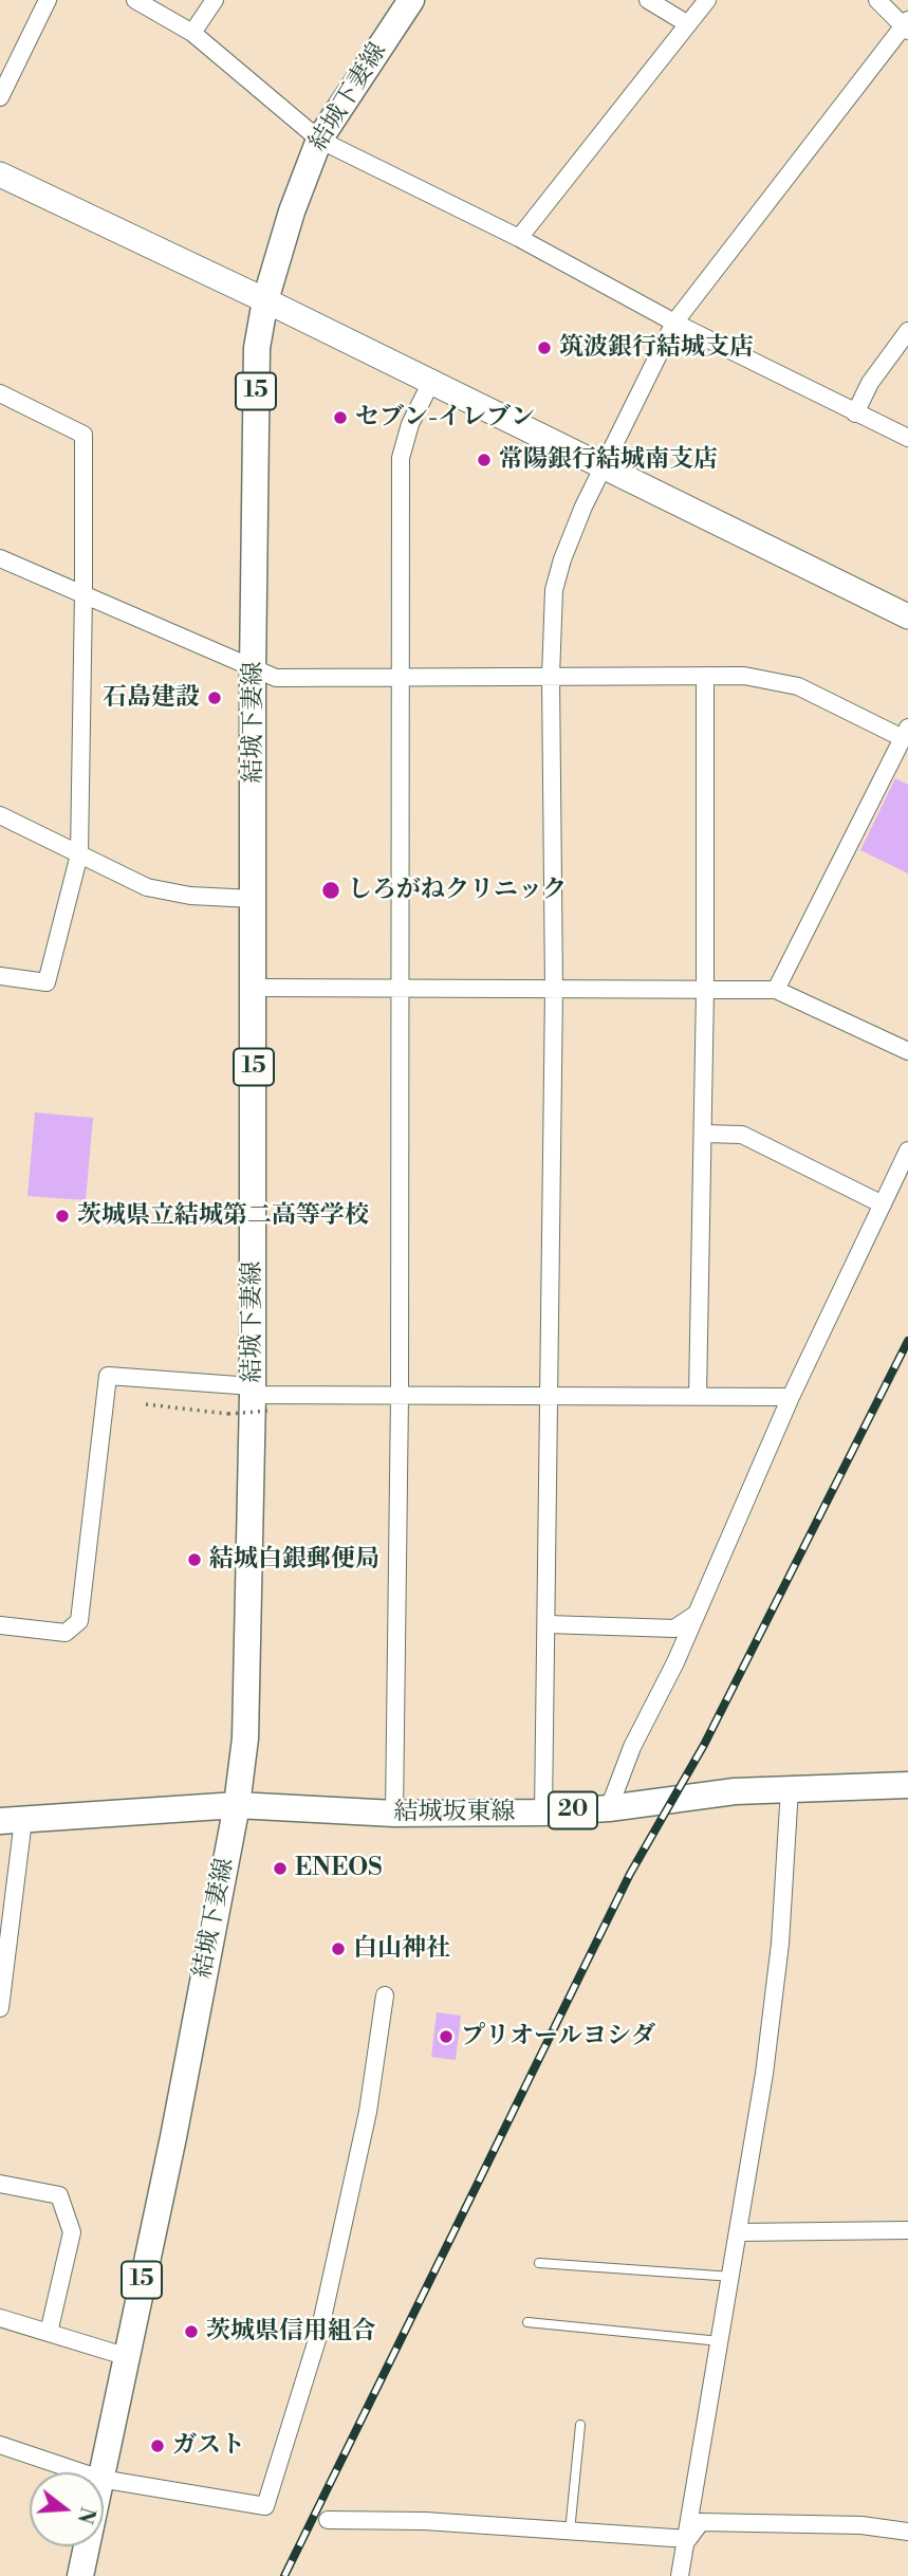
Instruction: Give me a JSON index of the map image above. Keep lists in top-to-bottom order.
{
  "streets": {
    "main road": [
      "結城下妻線",
      "15",
      "20",
      "結城坂東線"
    ]
  },
  "crossings": [
    ["結城下妻線", "結城坂東線"]
  ],
  "places": [
    "筑波銀行結城支店",
    "セブン-イレブン",
    "常陽銀行結城南支店",
    "石島建設",
    "しろがねクリニック",
    "茨城県立結城第二高等学校",
    "結城白銀郵便局",
    "ENEOS",
    "白山神社",
    "プリオールヨシダ",
    "茨城県信用組合",
    "ガスト"
  ],
  "north": "right"
}
